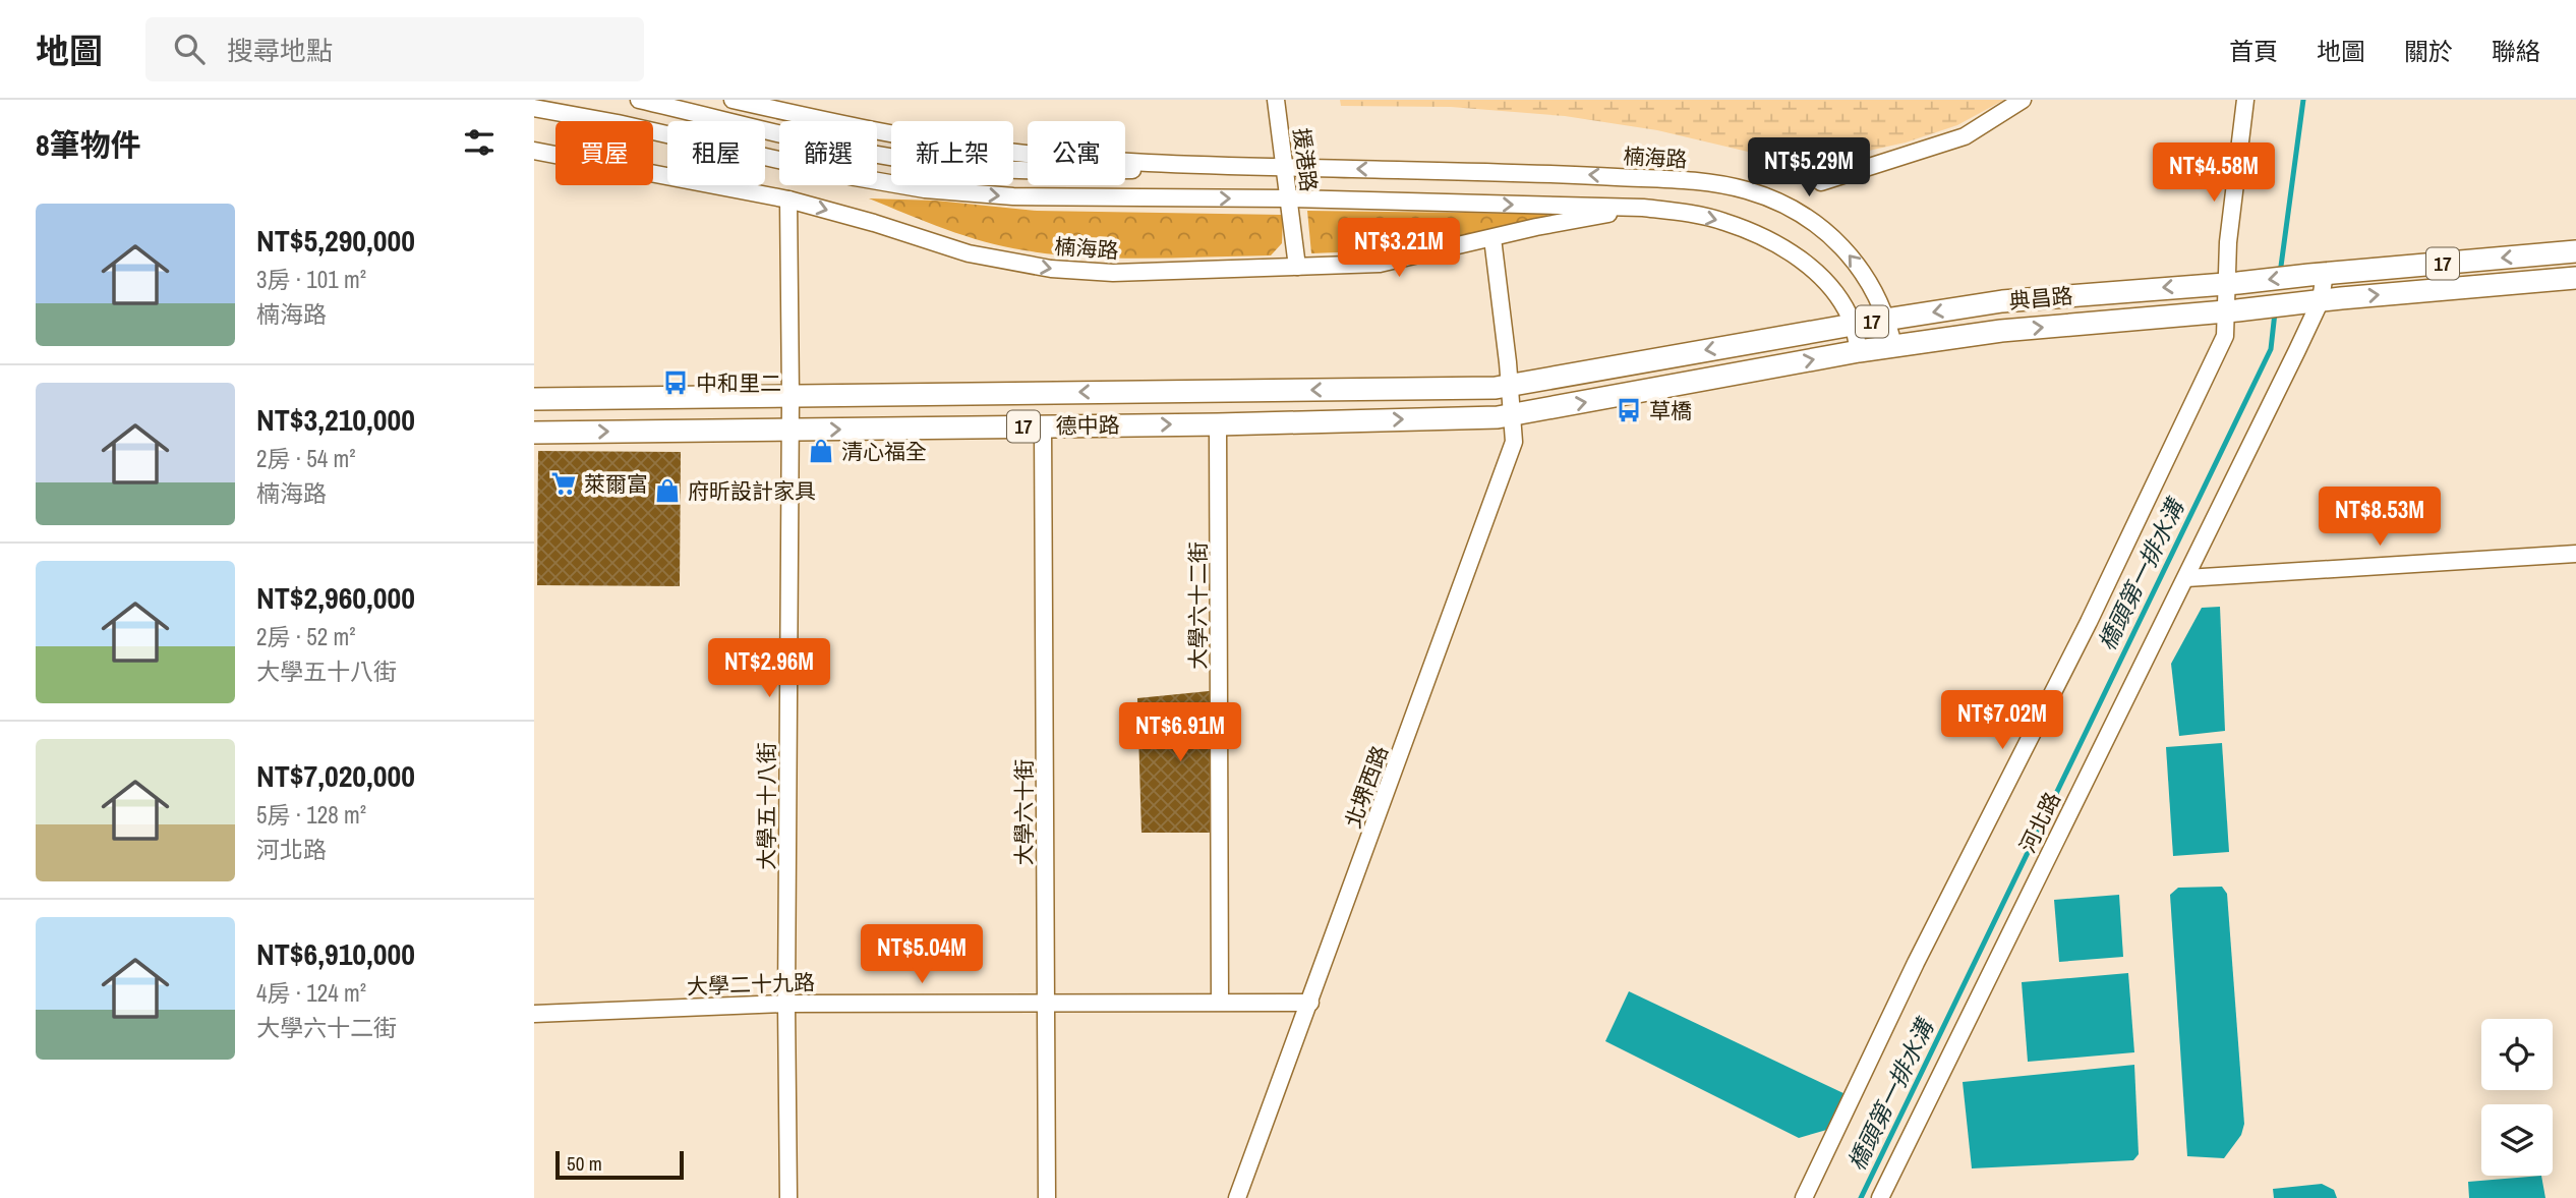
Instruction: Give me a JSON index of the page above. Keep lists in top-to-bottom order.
{
  "streets": {
    "main road": ["17", "典昌路", "德中路"],
    "street": [
      "楠海路",
      "援港路",
      "大學六十二街",
      "北堺西路",
      "大學五十八街",
      "大學六十街",
      "河北路",
      "大學二十九路"
    ]
  },
  "crossings": [
    ["楠海路", "援港路"],
    ["楠海路", "典昌路"],
    ["楠海路", "北堺西路"],
    ["楠海路", "大學五十八街"],
    ["典昌路", "德中路"],
    ["典昌路", "北堺西路"],
    ["典昌路", "河北路"],
    ["德中路", "大學六十二街"],
    ["德中路", "北堺西路"],
    ["德中路", "大學五十八街"],
    ["德中路", "大學六十街"],
    ["大學六十二街", "大學二十九路"],
    ["北堺西路", "大學二十九路"],
    ["大學五十八街", "大學二十九路"],
    ["大學六十街", "大學二十九路"]
  ],
  "water": ["橋頭第一排水溝"],
  "places": {
    "bus stop": ["中和里二", "草橋"],
    "shop": ["清心福全", "府昕設計家具"],
    "supermarket": ["萊爾富"]
  },
  "scale_bar": "50 m",
  "page": {
    "header": "地圖",
    "search": "搜尋地點",
    "nav": [
      "首頁",
      "地圖",
      "關於",
      "聯絡"
    ],
    "heading": "8筆物件",
    "chip": [
      "買屋",
      "租屋",
      "篩選",
      "新上架",
      "公寓"
    ],
    "price": [
      "NT$5.29M",
      "NT$4.58M",
      "NT$3.21M",
      "NT$8.53M",
      "NT$2.96M",
      "NT$7.02M",
      "NT$6.91M",
      "NT$5.04M"
    ],
    "list": [
      {
        "name": "NT$5,290,000",
        "note": "3房 · 101 m² · 楠海路"
      },
      {
        "name": "NT$3,210,000",
        "note": "2房 · 54 m² · 楠海路"
      },
      {
        "name": "NT$2,960,000",
        "note": "2房 · 52 m² · 大學五十八街"
      },
      {
        "name": "NT$7,020,000",
        "note": "5房 · 128 m² · 河北路"
      },
      {
        "name": "NT$6,910,000",
        "note": "4房 · 124 m² · 大學六十二街"
      }
    ],
    "scale": "50 m"
  }
}
